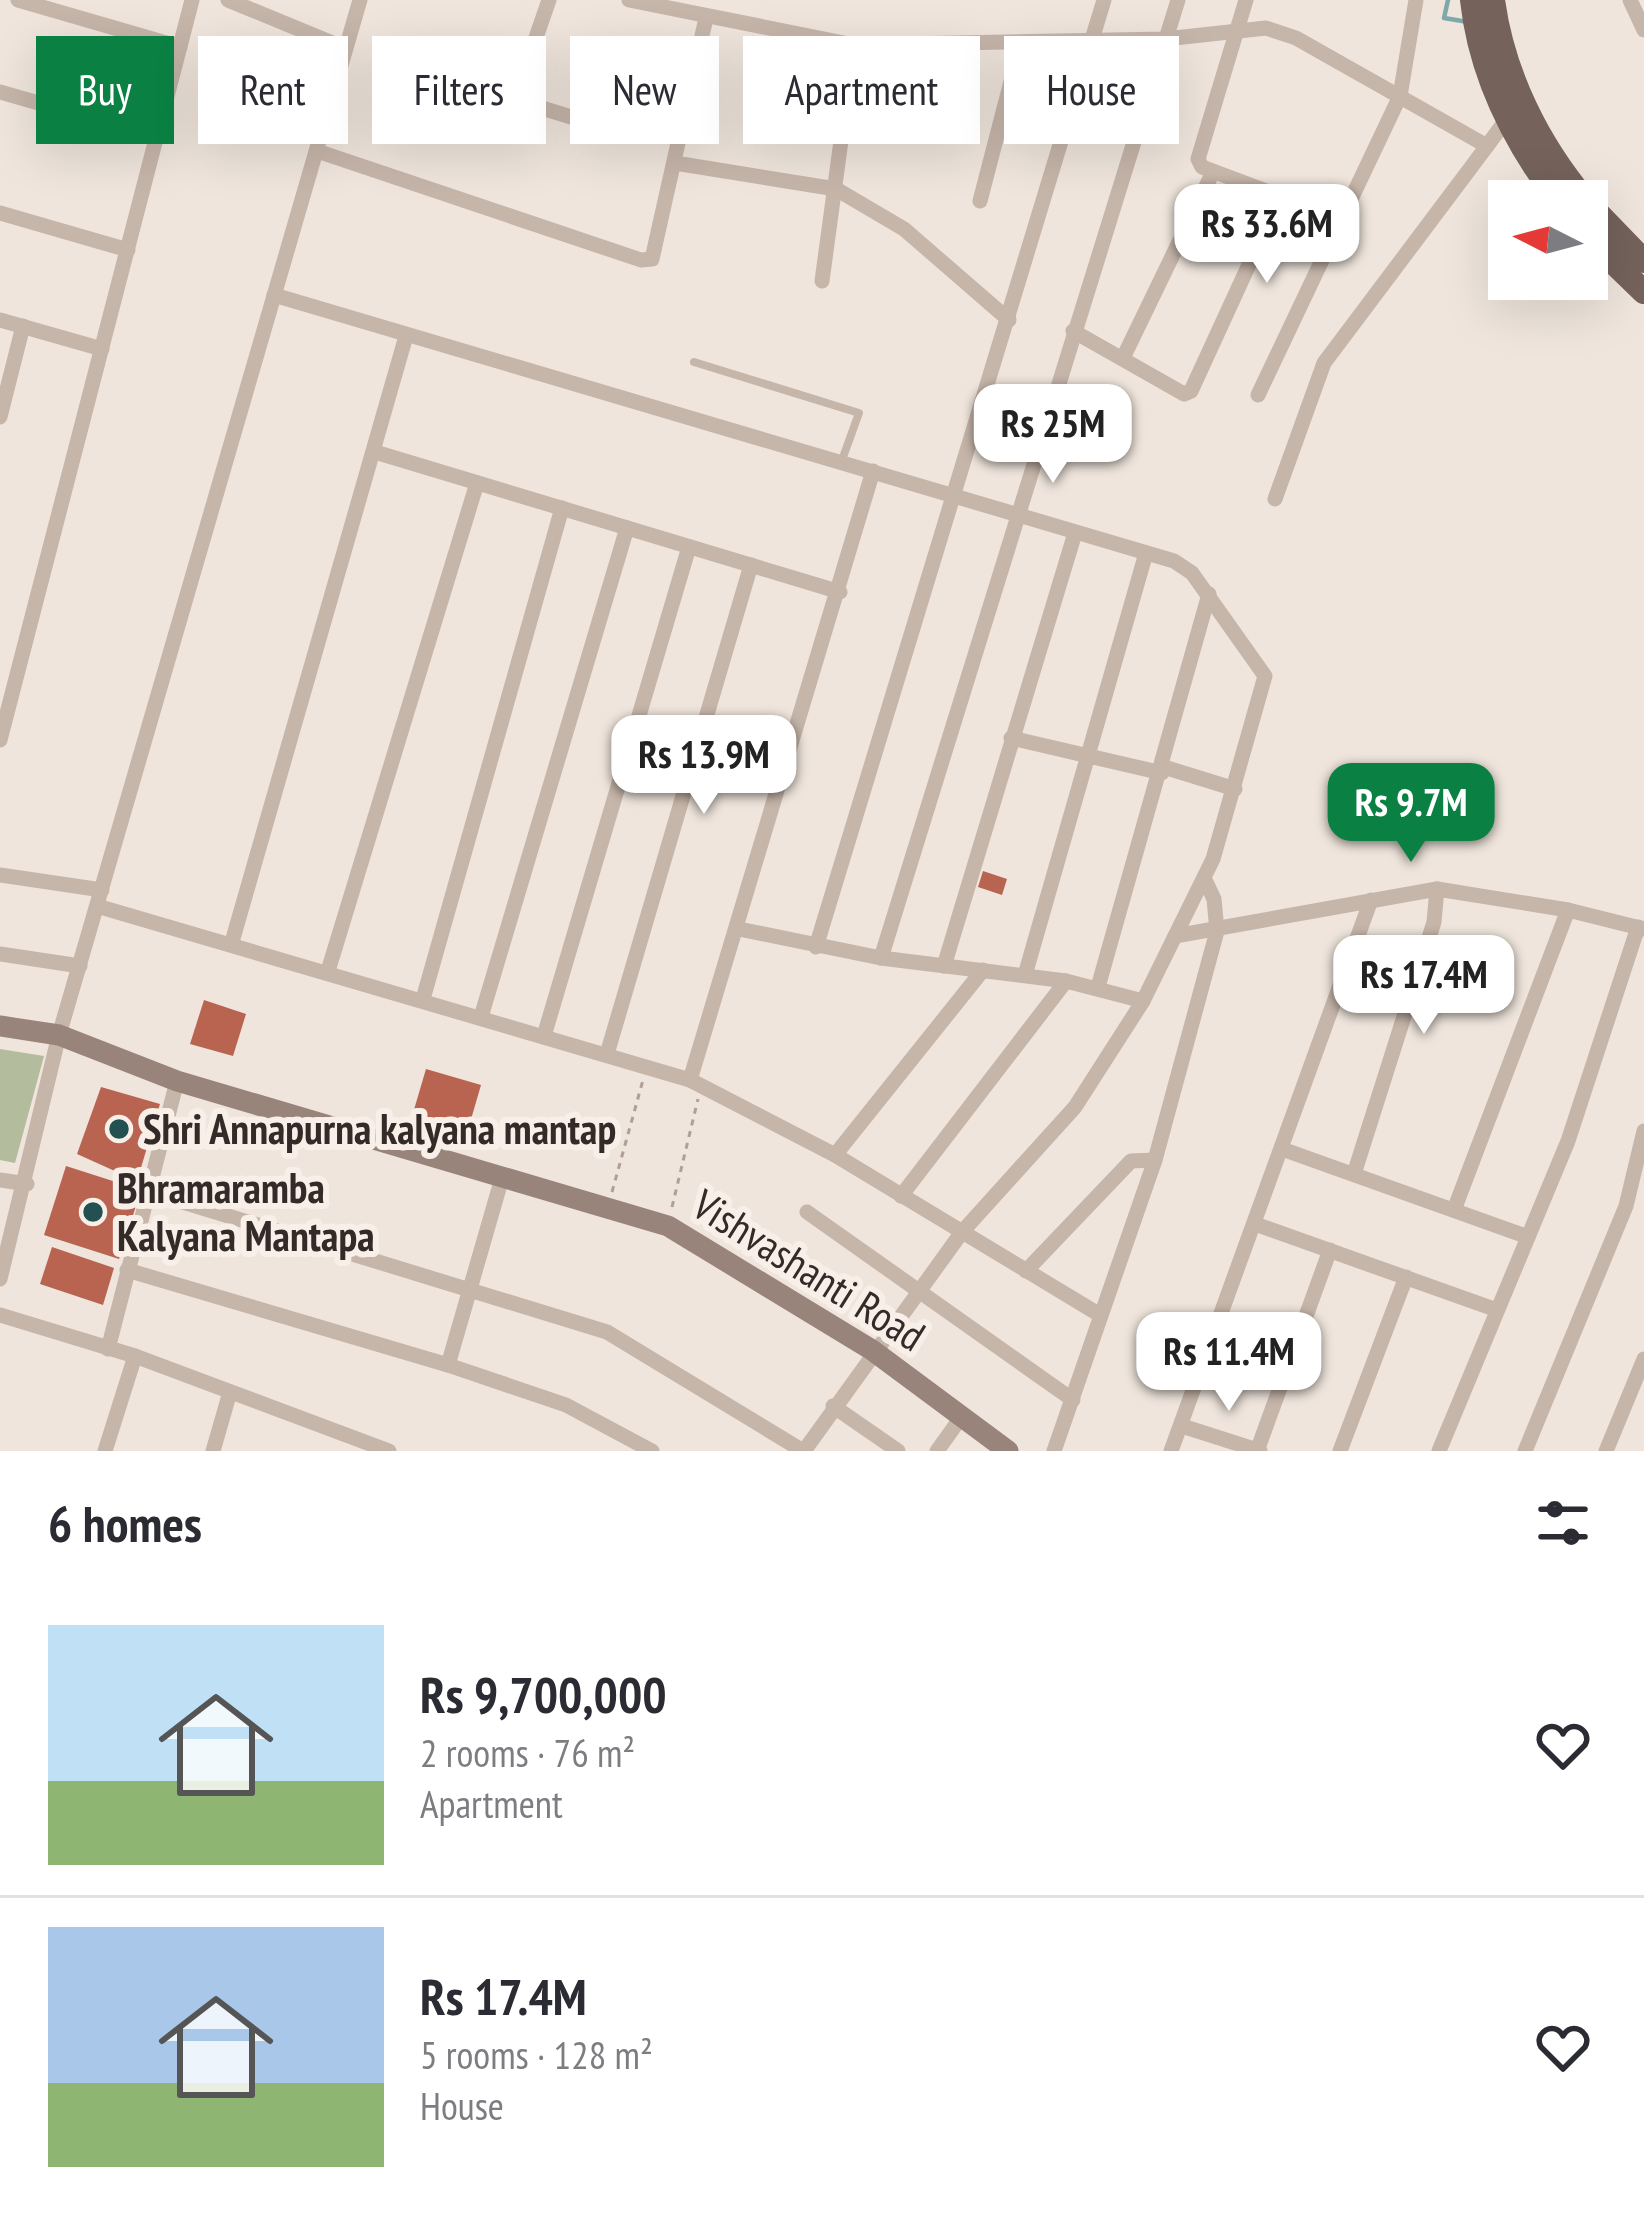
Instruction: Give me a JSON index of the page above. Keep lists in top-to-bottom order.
{
  "streets": {
    "street": ["Vishvashanti Road"]
  },
  "places": ["Shri Annapurna kalyana mantap", "Bhramaramba Kalyana Mantapa"],
  "north": "left",
  "page": {
    "chip": [
      "Buy",
      "Rent",
      "Filters",
      "New",
      "Apartment",
      "House"
    ],
    "price": [
      "Rs 33.6M",
      "Rs 25M",
      "Rs 13.9M",
      "Rs 9.7M",
      "Rs 17.4M",
      "Rs 11.4M"
    ],
    "heading": "6 homes",
    "list": [
      {
        "name": "Rs 9,700,000",
        "note": "2 rooms · 76 m² · Apartment"
      },
      {
        "name": "Rs 17.4M",
        "note": "5 rooms · 128 m² · House"
      }
    ]
  }
}
